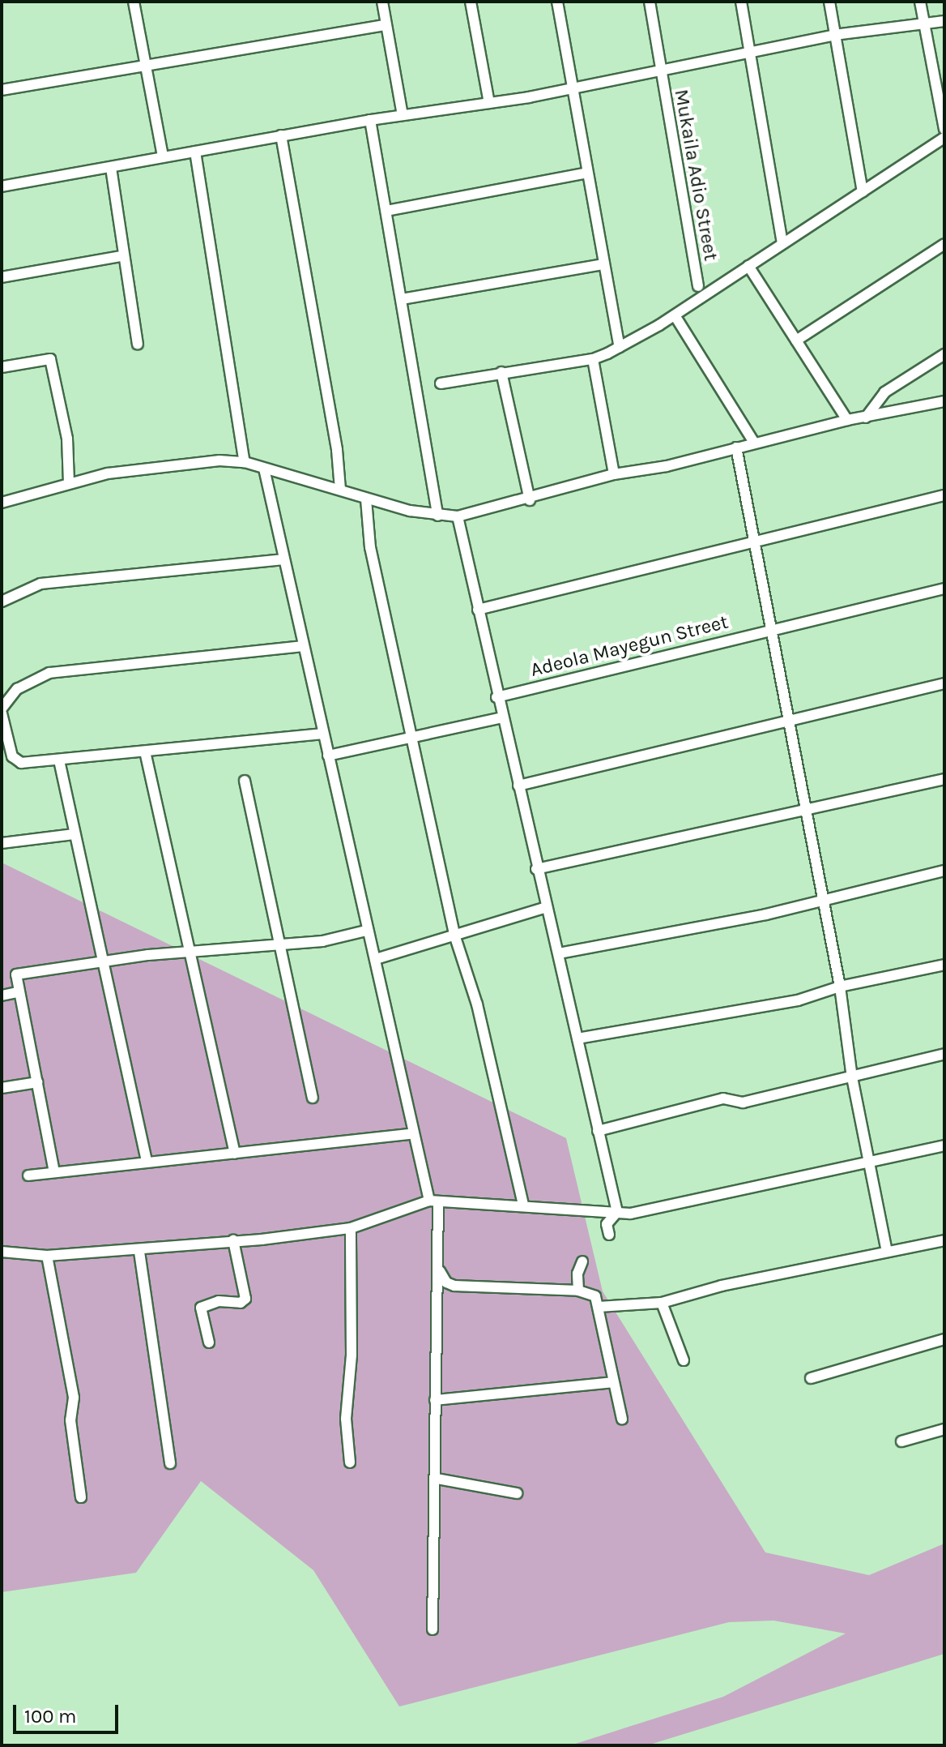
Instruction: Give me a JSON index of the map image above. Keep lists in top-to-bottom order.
{
  "streets": {
    "street": ["Mukaila Adio Street", "Adeola Mayegun Street"]
  },
  "scale_bar": "100 m"
}
